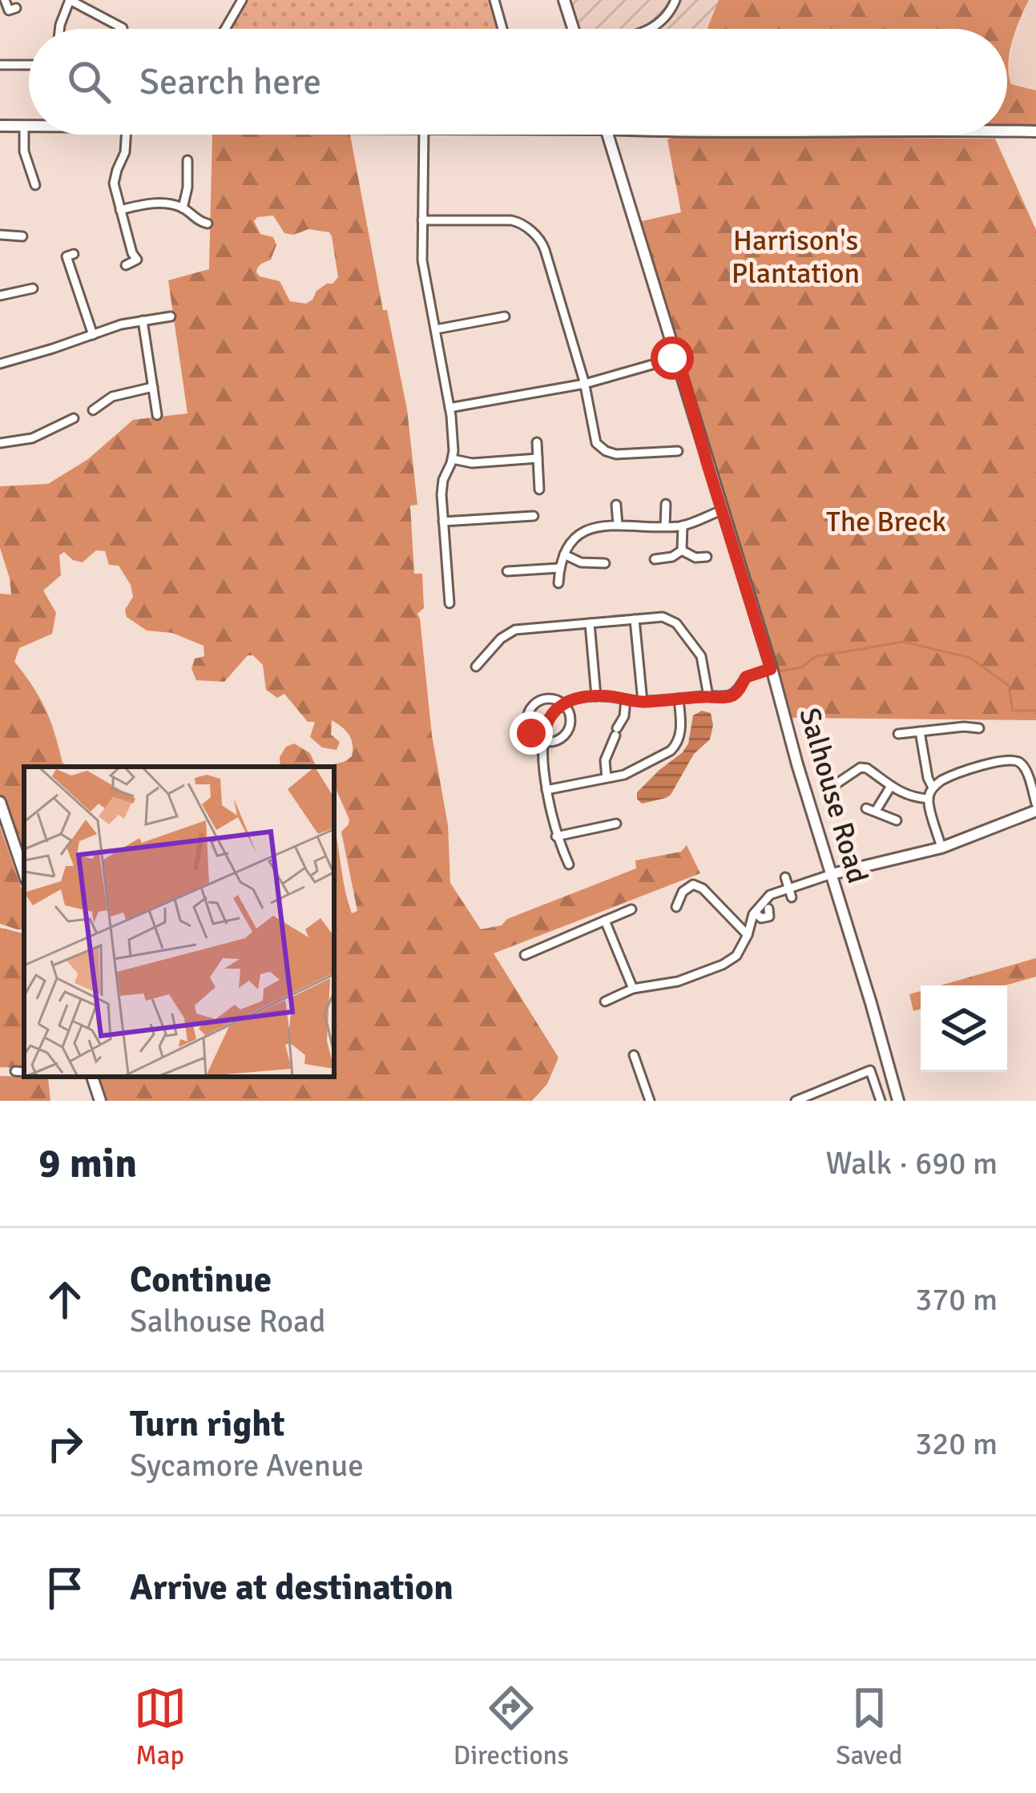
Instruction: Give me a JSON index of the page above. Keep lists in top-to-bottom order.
{
  "streets": {
    "street": ["Salhouse Road"]
  },
  "parks": ["Harrison's Plantation", "The Breck"],
  "page": {
    "search": "Search here",
    "heading": ["9 min", "Walk · 690 m"],
    "list": [
      ["Continue", "Salhouse Road", "370 m"],
      ["Turn right", "Sycamore Avenue", "320 m"],
      "Arrive at destination"
    ],
    "nav": ["Map", "Directions", "Saved"]
  }
}
